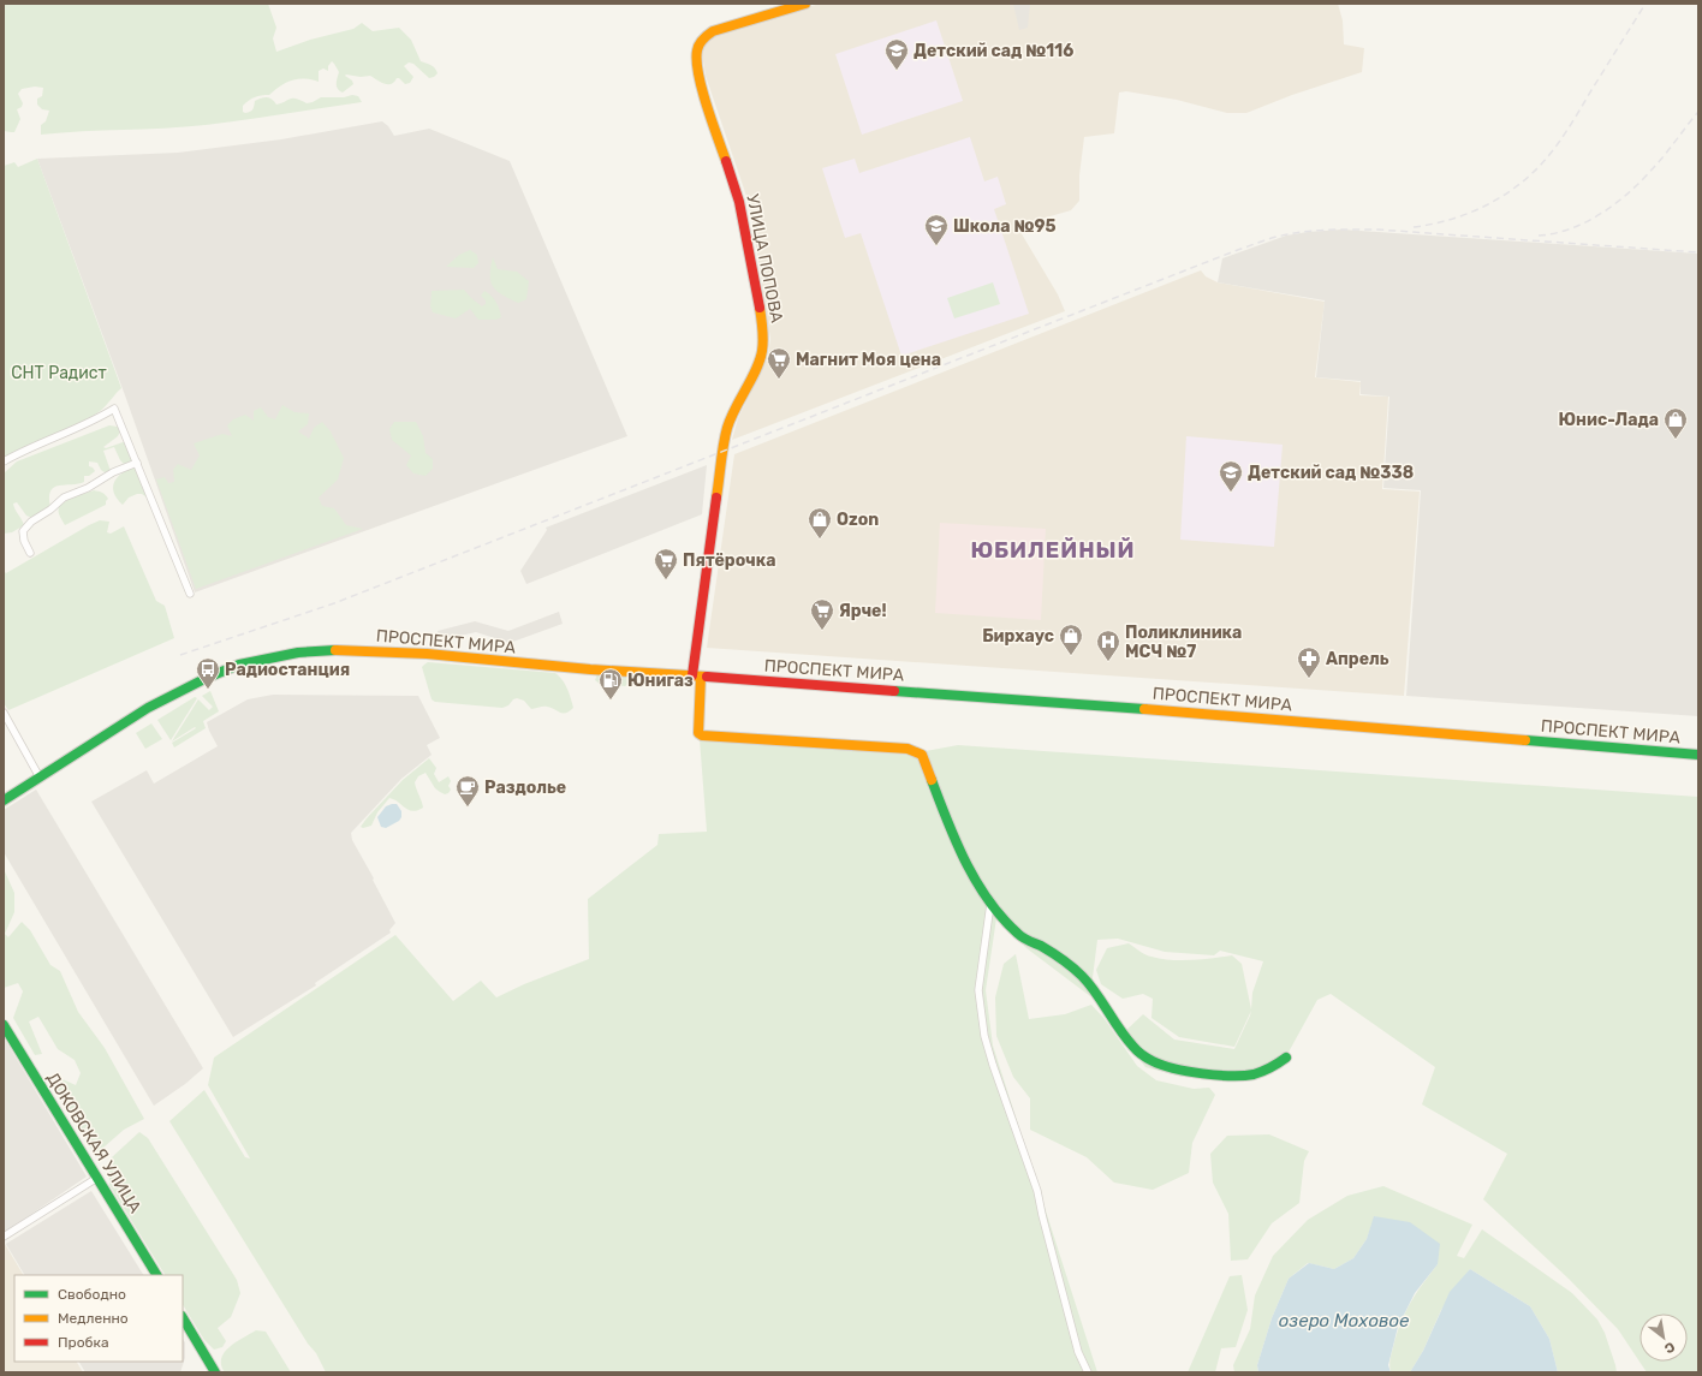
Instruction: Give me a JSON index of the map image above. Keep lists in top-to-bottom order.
{
  "streets": {
    "street": ["УЛИЦА ПОПОВА", "ПРОСПЕКТ МИРА", "ДОКОВСКАЯ УЛИЦА"]
  },
  "crossings": [
    ["УЛИЦА ПОПОВА", "ПРОСПЕКТ МИРА"]
  ],
  "districts": ["ЮБИЛЕЙНЫЙ"],
  "water": ["озеро Моховое"],
  "parks": ["СНТ Радист"],
  "places": {
    "school or university": ["Детский сад №116", "Школа №95", "Детский сад №338"],
    "supermarket": ["Магнит Моя цена", "Пятёрочка", "Ярче!"],
    "shop": ["Юнис-Лада", "Ozon", "Бирхаус"],
    "hospital": ["Поликлиника МСЧ №7"],
    "pharmacy": ["Апрель"],
    "bus stop": ["Радиостанция"],
    "fuel station": ["Юнигаз"],
    "cafe": ["Раздолье"]
  },
  "legend": ["Свободно", "Медленно", "Пробка"],
  "north": "bottom right"
}
